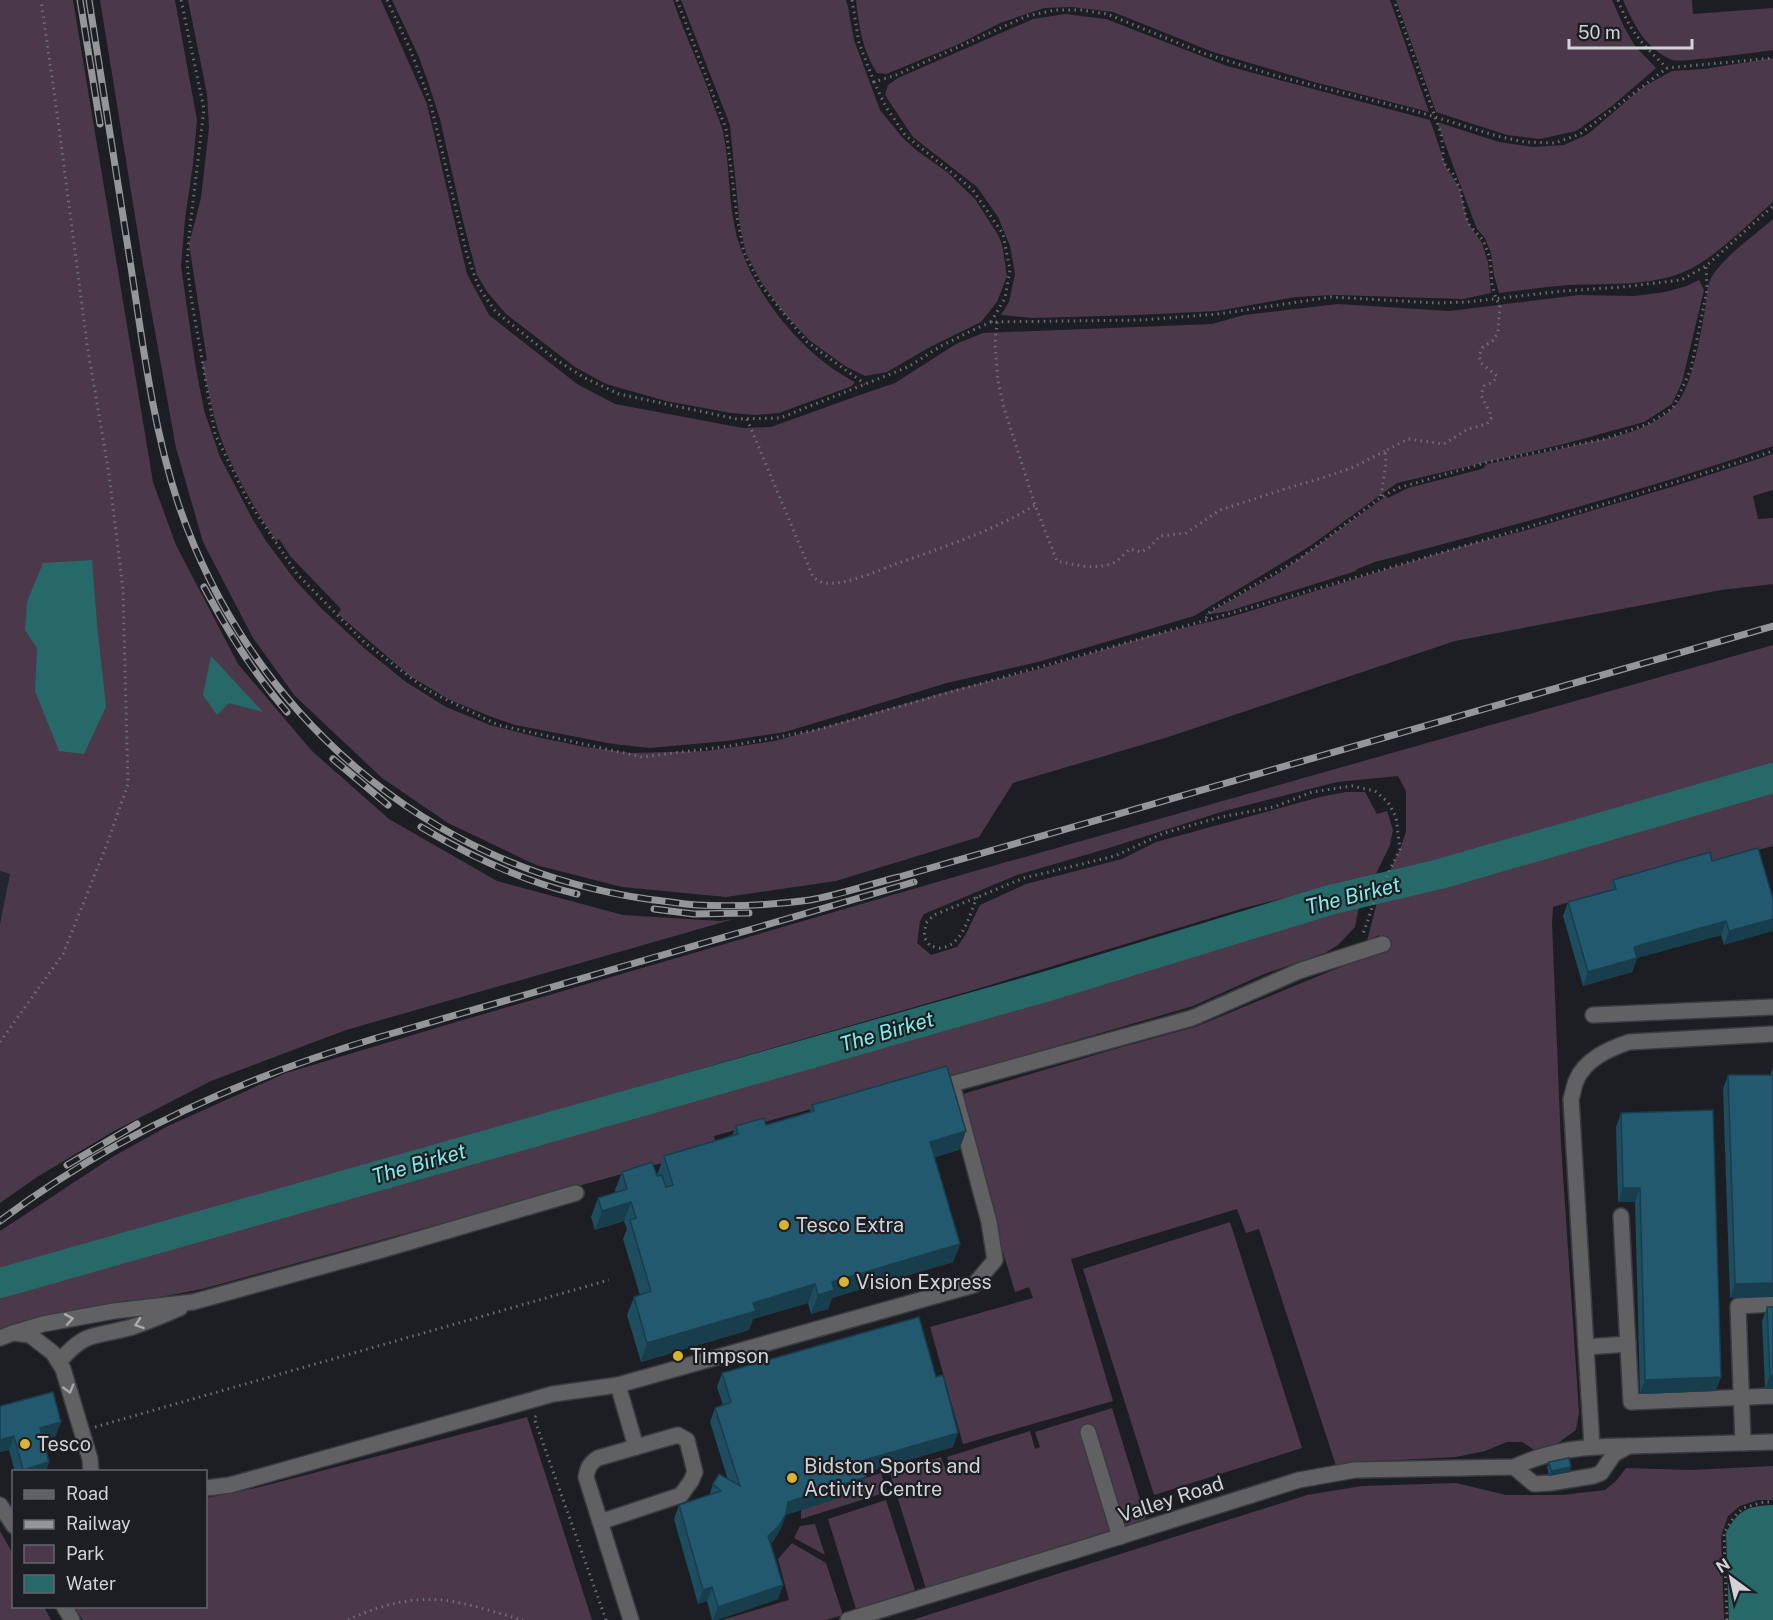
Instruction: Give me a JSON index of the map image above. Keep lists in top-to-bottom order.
{
  "streets": {
    "street": ["Valley Road"]
  },
  "water": ["The Birket"],
  "places": [
    "Tesco Extra",
    "Vision Express",
    "Timpson",
    "Tesco",
    "Bidston Sports and Activity Centre"
  ],
  "legend": [
    "Road",
    "Railway",
    "Park",
    "Water"
  ],
  "scale_bar": "50 m",
  "north": "top left"
}
